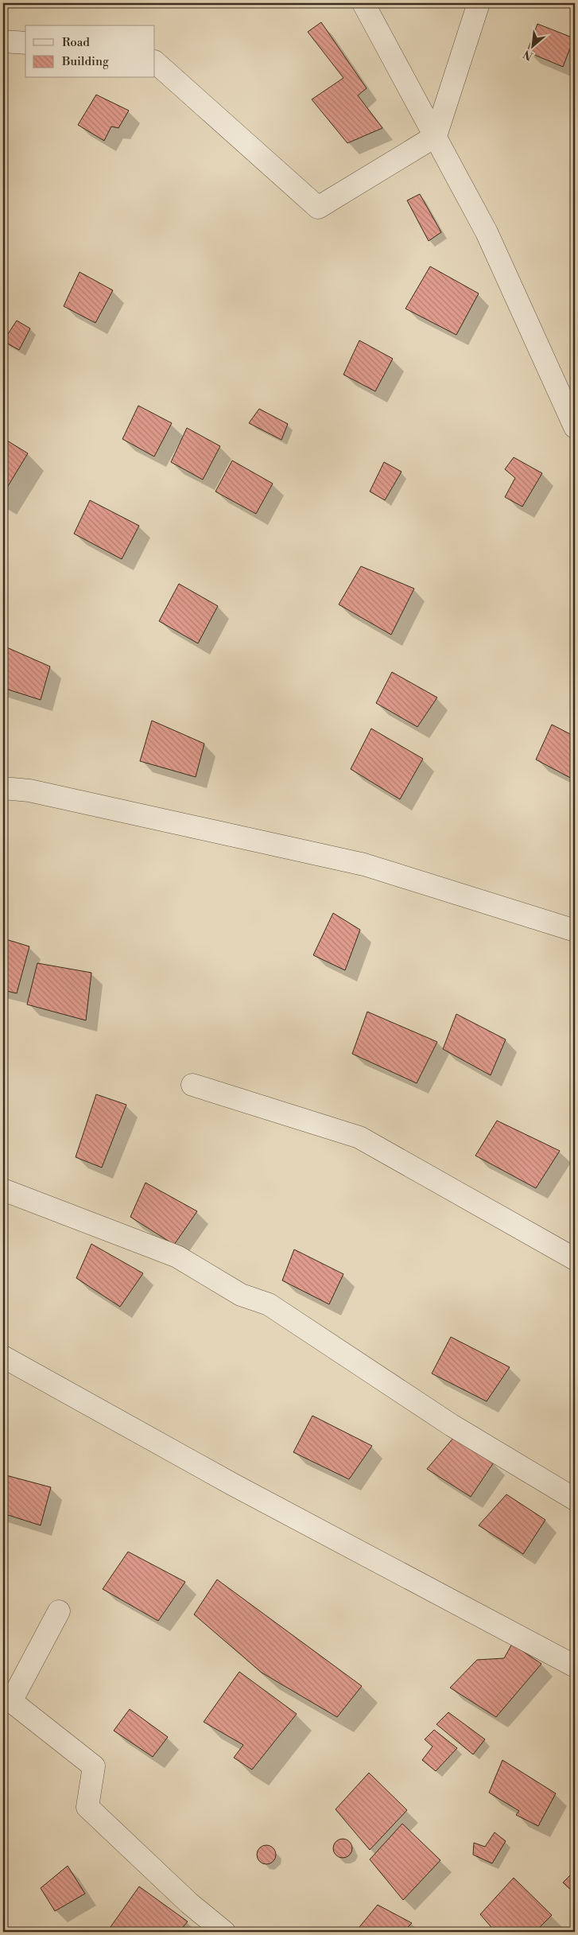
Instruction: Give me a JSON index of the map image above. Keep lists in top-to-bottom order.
{
  "legend": ["Road", "Building"],
  "north": "bottom left"
}
